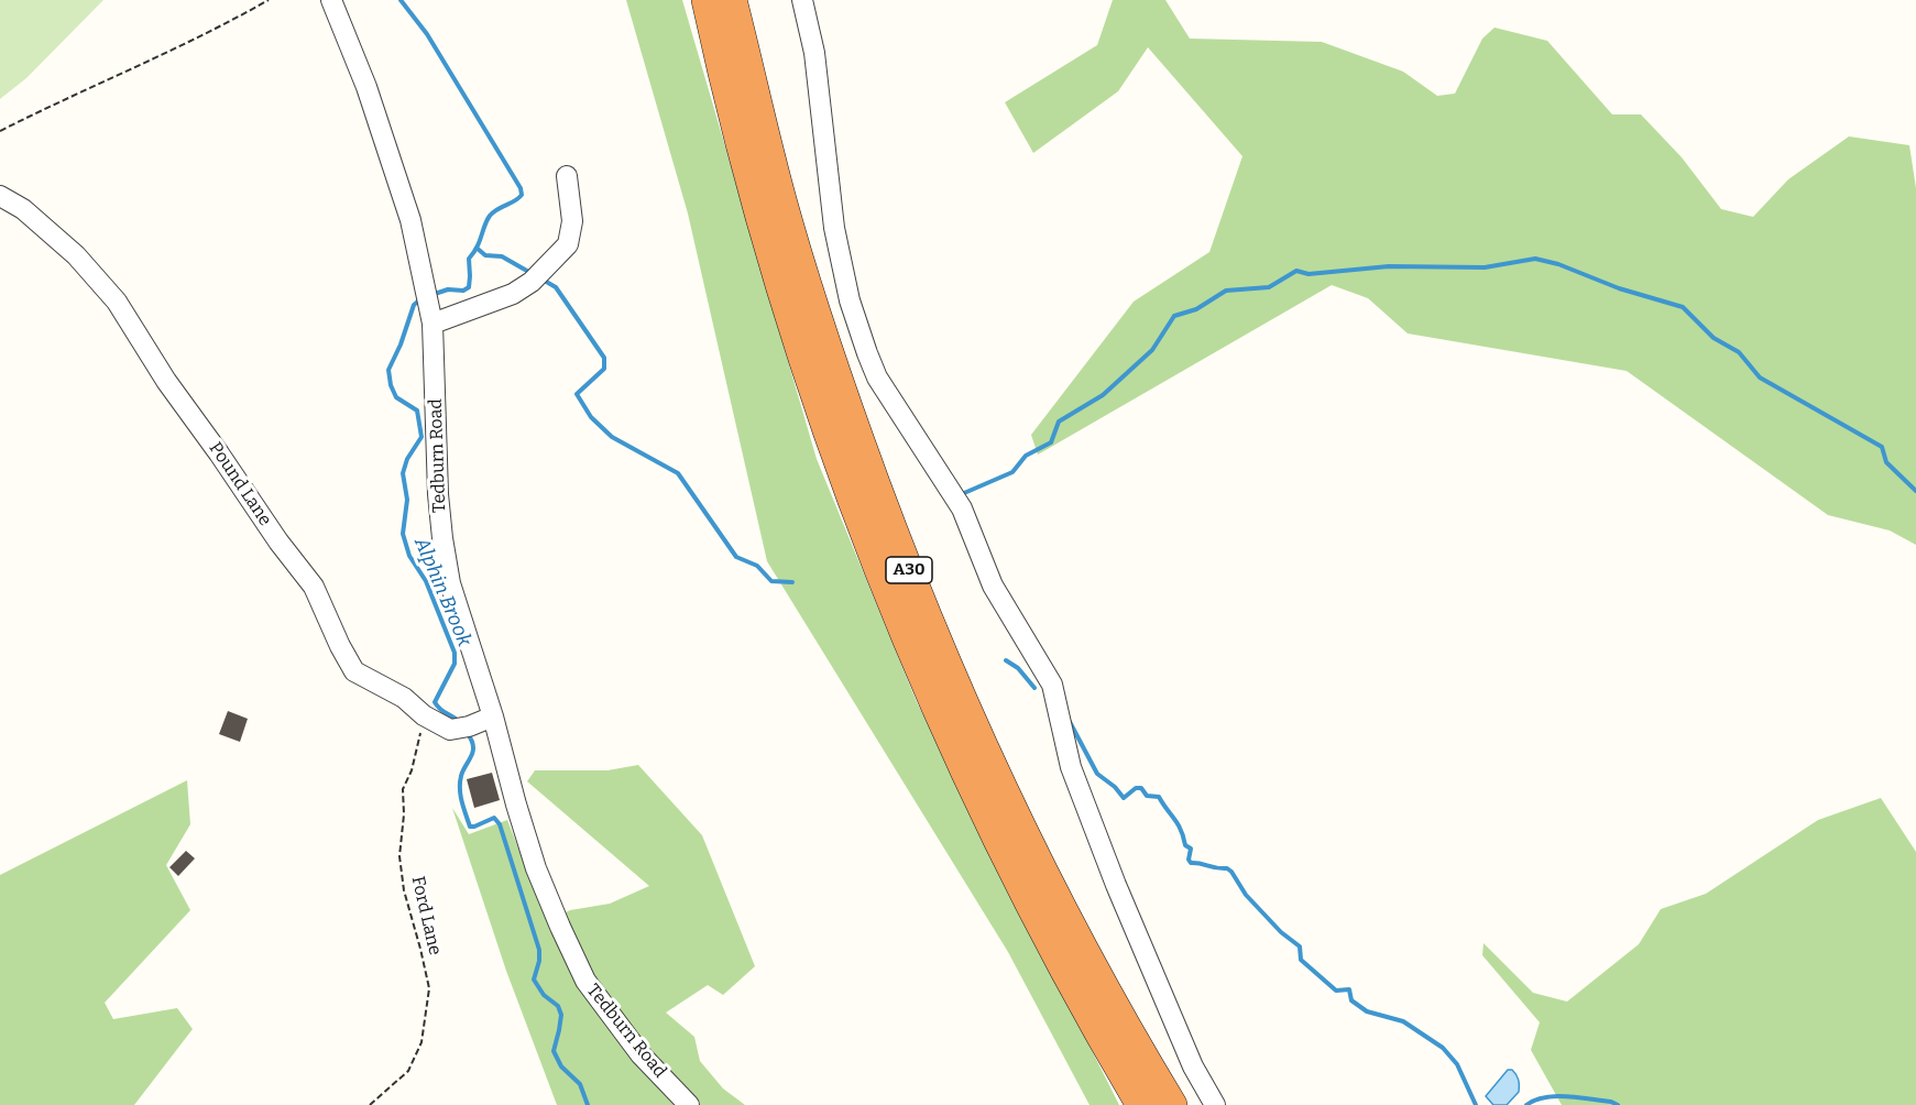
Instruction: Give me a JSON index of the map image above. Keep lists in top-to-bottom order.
{
  "streets": {
    "highway": ["A30"],
    "street": ["Tedburn Road", "Pound Lane"],
    "path": ["Ford Lane"]
  },
  "crossings": [
    ["Tedburn Road", "Pound Lane"],
    ["Pound Lane", "Ford Lane"]
  ],
  "water": ["Alphin Brook"]
}
